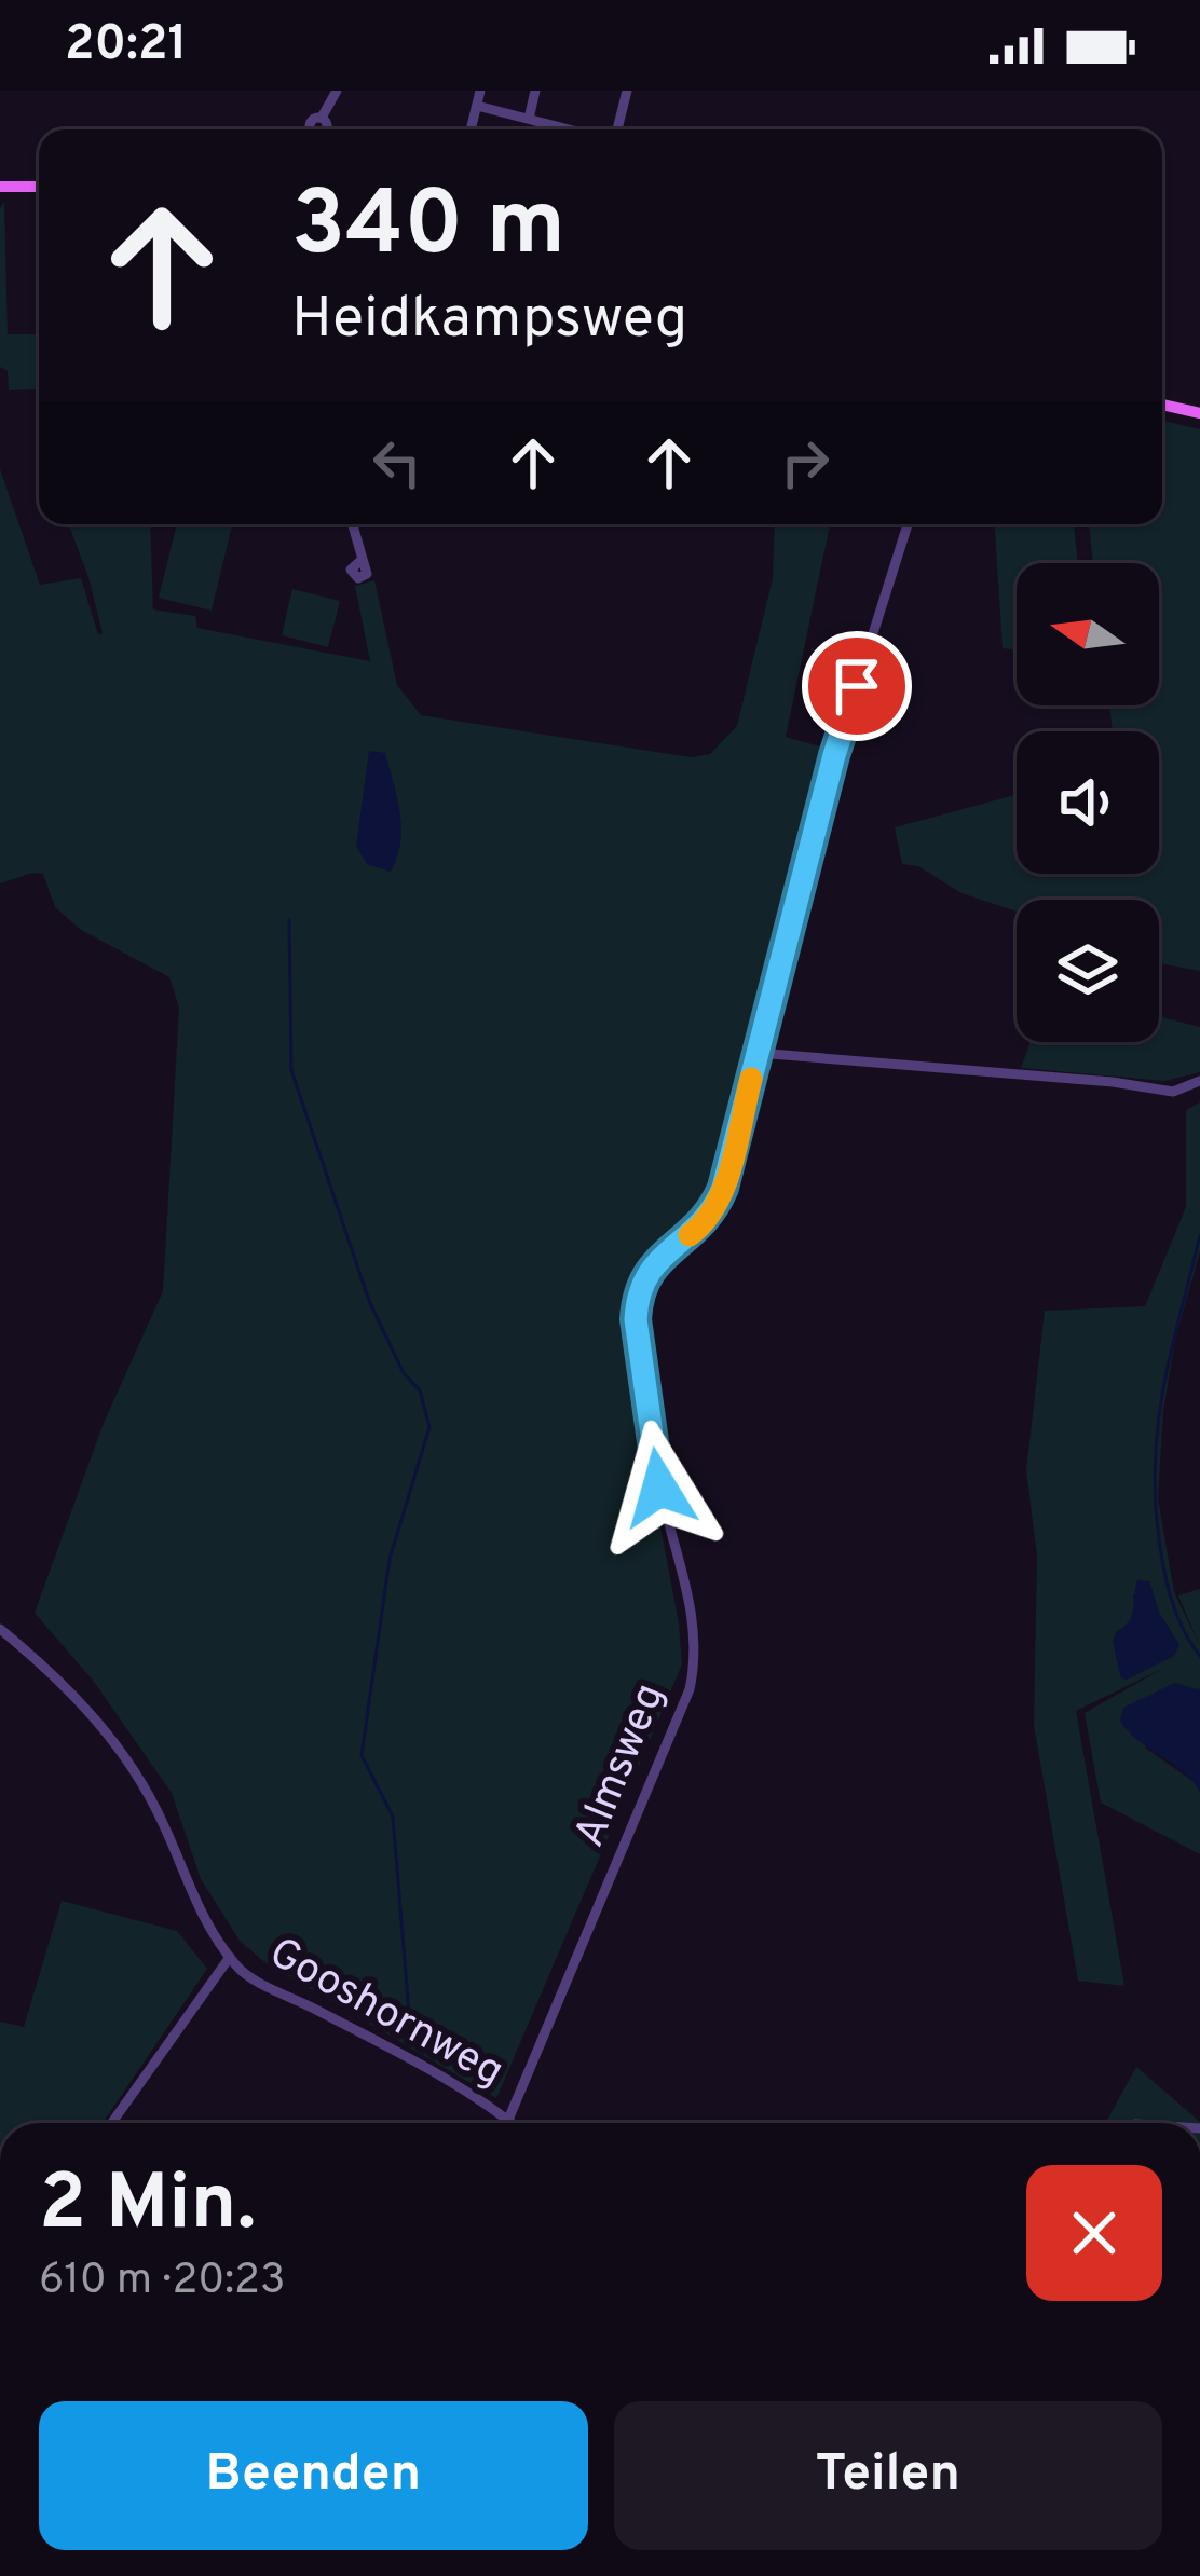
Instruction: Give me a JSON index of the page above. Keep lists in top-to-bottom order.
{
  "streets": {
    "street": ["Almsweg", "Gooshornweg"]
  },
  "crossings": [
    ["Almsweg", "Gooshornweg"]
  ],
  "north": "left",
  "page": {
    "status": "20:21",
    "turn": ["340 m", "Heidkampsweg"],
    "heading": ["2 Min.", "610 m · 20:23"],
    "buttons": ["Beenden", "Teilen"]
  }
}
